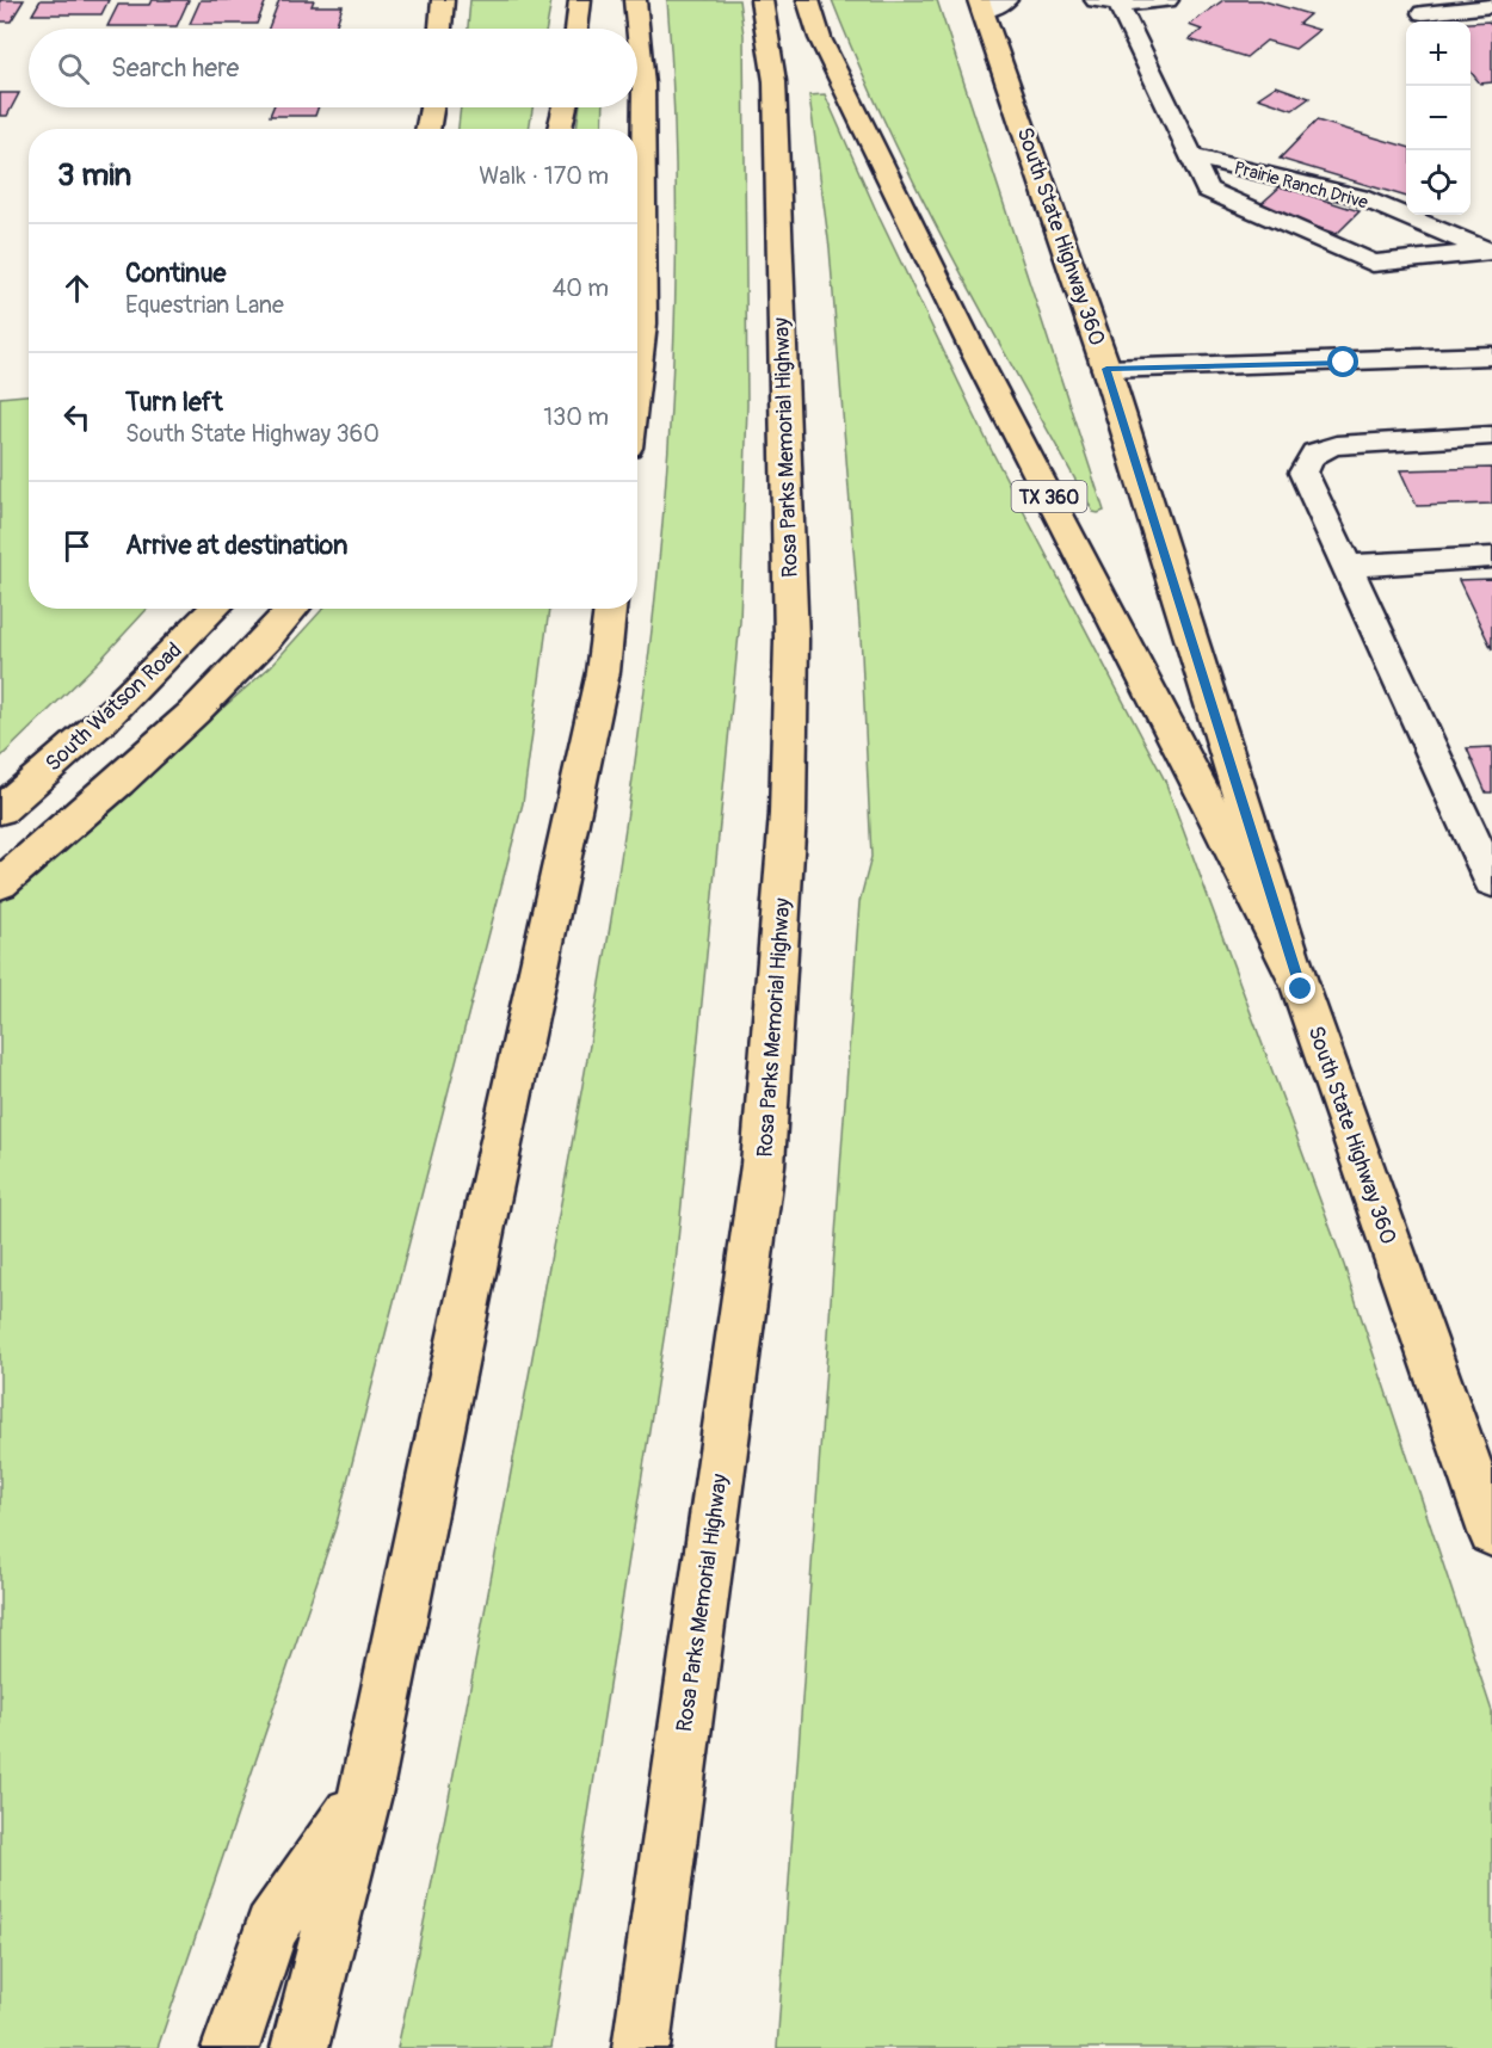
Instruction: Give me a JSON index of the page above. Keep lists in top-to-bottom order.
{
  "streets": {
    "main road": [
      "South State Highway 360",
      "Rosa Parks Memorial Highway",
      "TX 360",
      "South Watson Road"
    ],
    "street": ["Prairie Ranch Drive"]
  },
  "crossings": [
    ["South State Highway 360", "TX 360"]
  ],
  "page": {
    "map_buttons": ["+", "−"],
    "search": "Search here",
    "heading": ["3 min", "Walk · 170 m"],
    "list": [
      ["Continue", "Equestrian Lane", "40 m"],
      ["Turn left", "South State Highway 360", "130 m"],
      "Arrive at destination"
    ]
  }
}
